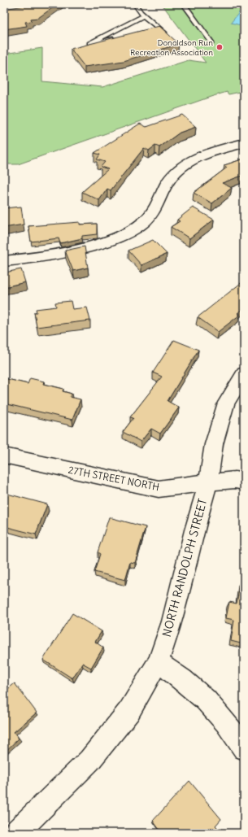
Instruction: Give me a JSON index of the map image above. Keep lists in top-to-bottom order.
{
  "streets": {
    "street": ["27TH STREET NORTH", "NORTH RANDOLPH STREET"]
  },
  "crossings": [
    ["27TH STREET NORTH", "NORTH RANDOLPH STREET"]
  ],
  "places": ["Donaldson Run Recreation Association"]
}
